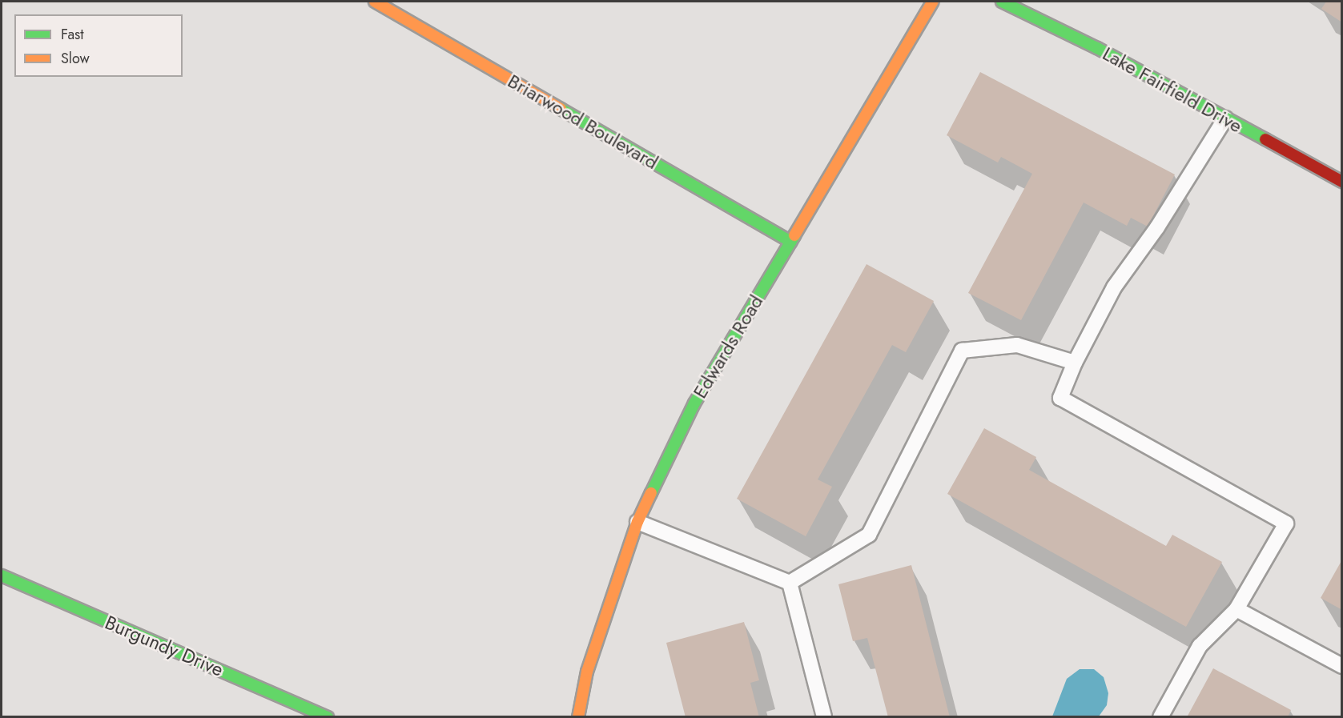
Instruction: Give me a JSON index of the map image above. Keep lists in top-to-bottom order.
{
  "streets": {
    "street": [
      "Lake Fairfield Drive",
      "Briarwood Boulevard",
      "Edwards Road",
      "Burgundy Drive"
    ]
  },
  "crossings": [
    ["Briarwood Boulevard", "Edwards Road"]
  ],
  "legend": ["Fast", "Slow"]
}
